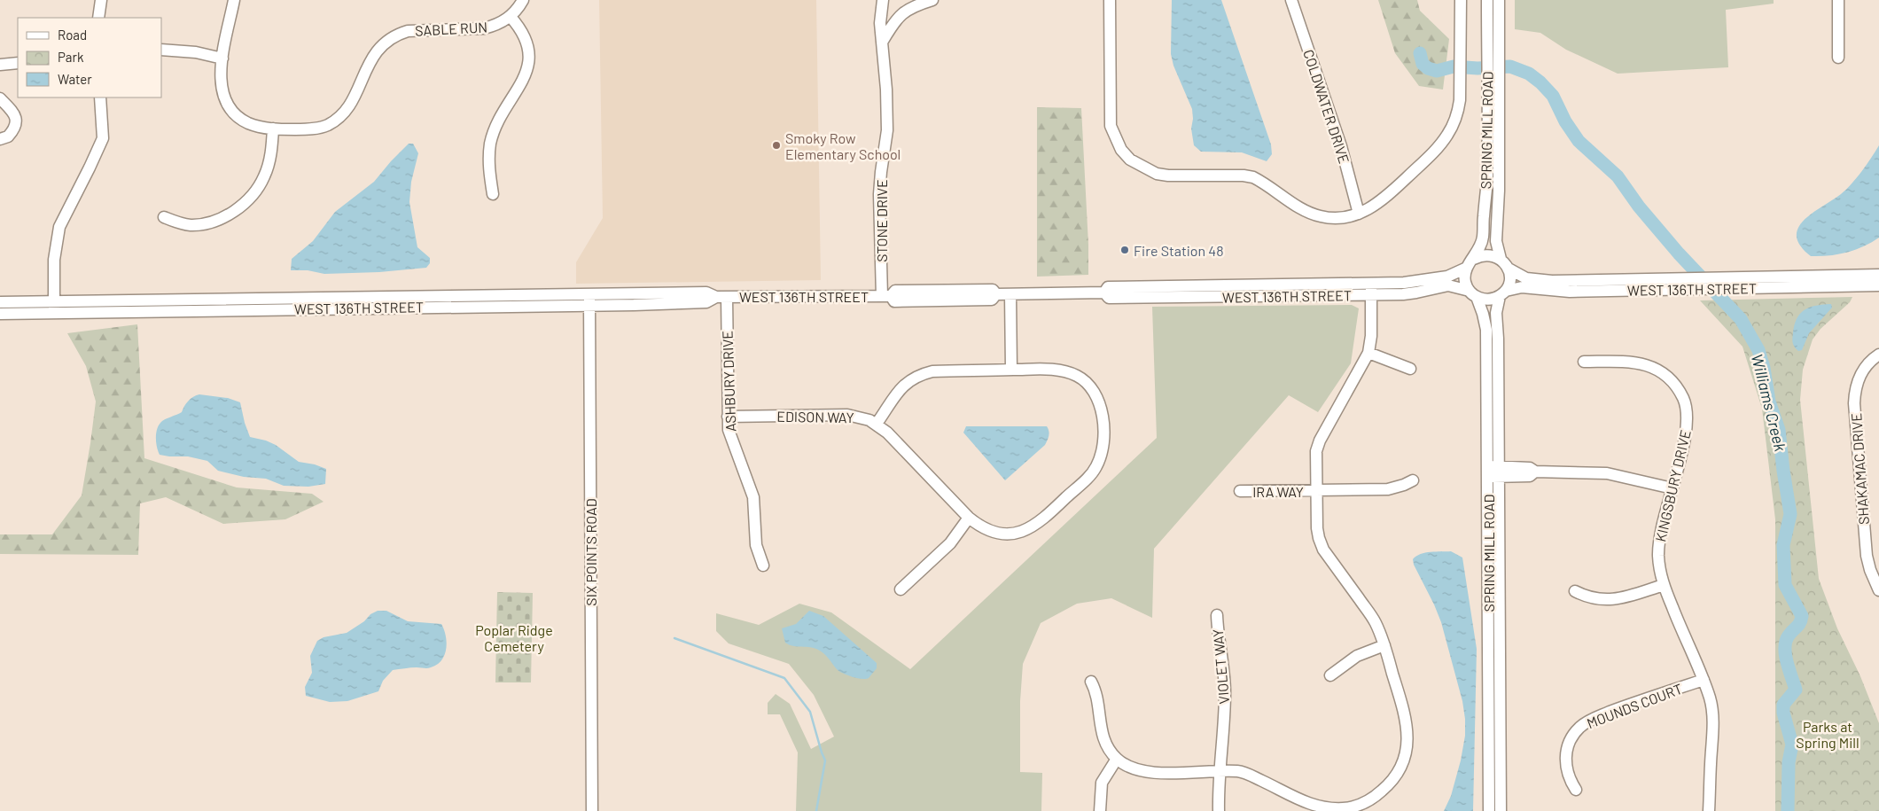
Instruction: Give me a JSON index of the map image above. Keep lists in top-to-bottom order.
{
  "streets": {
    "street": [
      "SABLE RUN",
      "COLDWATER DRIVE",
      "SPRING MILL ROAD",
      "STONE DRIVE",
      "WEST 136TH STREET",
      "ASHBURY DRIVE",
      "EDISON WAY",
      "SHAKAMAC DRIVE",
      "KINGSBURY DRIVE",
      "IRA WAY",
      "SIX POINTS ROAD",
      "VIOLET WAY",
      "MOUNDS COURT"
    ]
  },
  "crossings": [
    ["SPRING MILL ROAD", "WEST 136TH STREET"],
    ["STONE DRIVE", "WEST 136TH STREET"],
    ["WEST 136TH STREET", "ASHBURY DRIVE"],
    ["WEST 136TH STREET", "SIX POINTS ROAD"],
    ["ASHBURY DRIVE", "EDISON WAY"],
    ["KINGSBURY DRIVE", "MOUNDS COURT"]
  ],
  "water": ["Williams Creek"],
  "parks": ["Poplar Ridge Cemetery", "Parks at Spring Mill"],
  "places": ["Smoky Row Elementary School", "Fire Station 48"],
  "legend": ["Road", "Park", "Water"]
}
